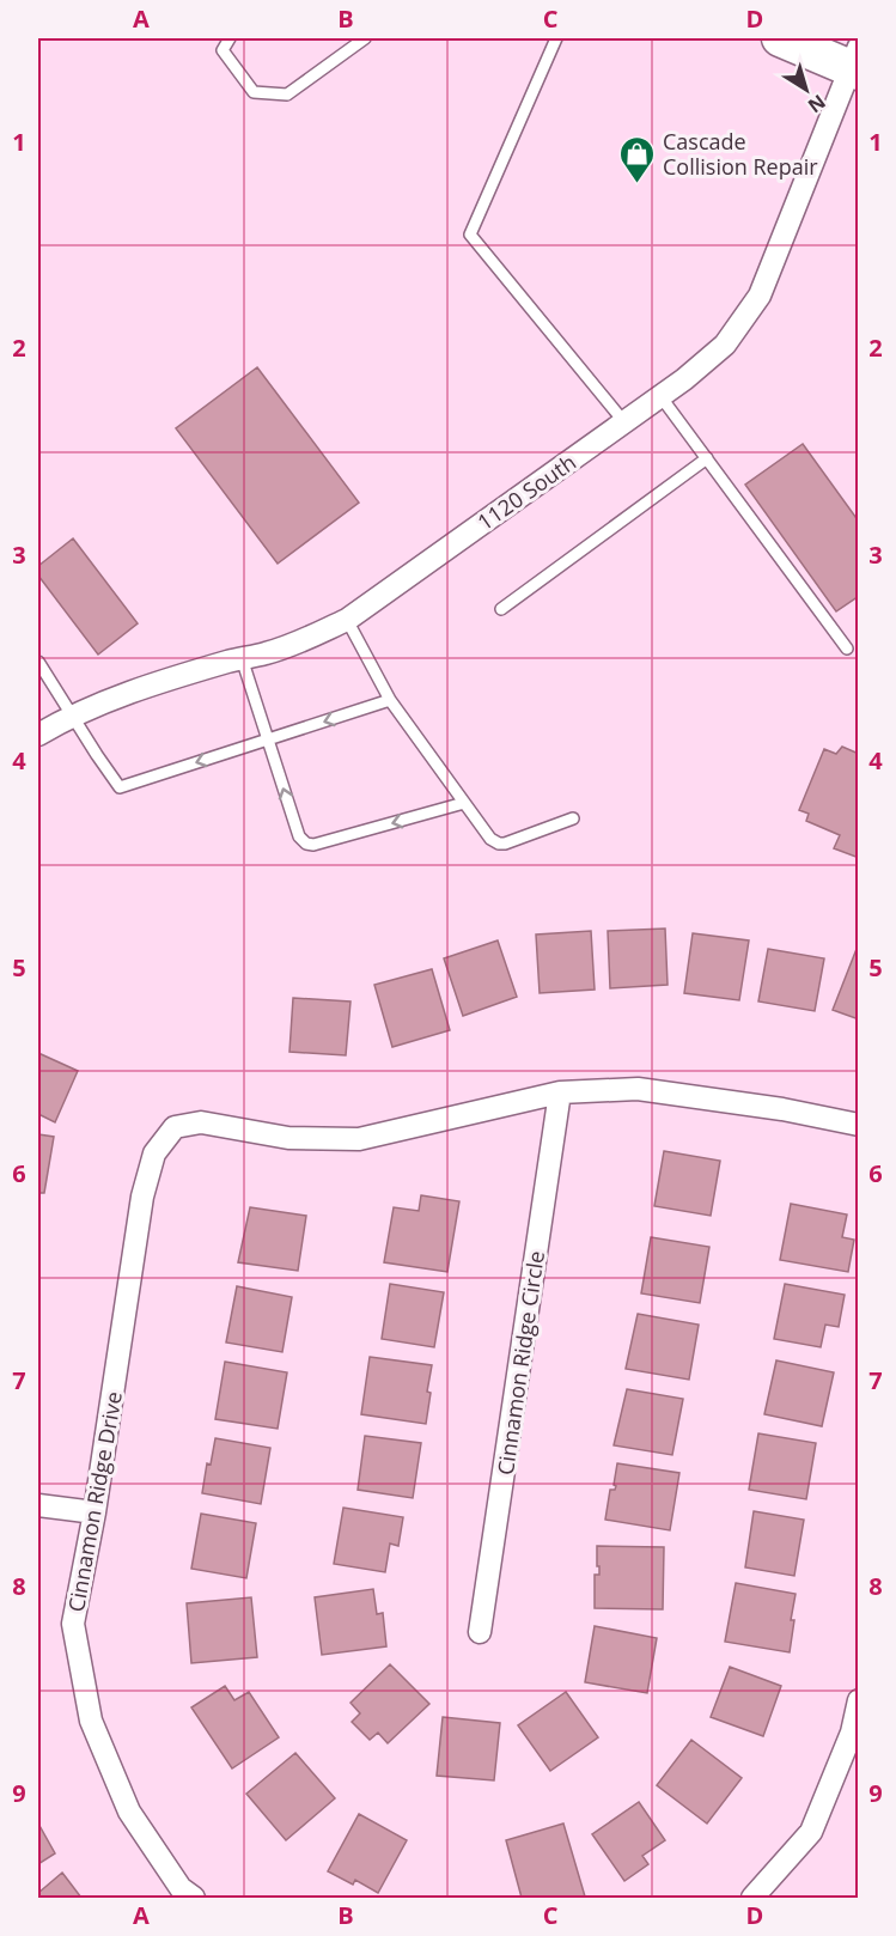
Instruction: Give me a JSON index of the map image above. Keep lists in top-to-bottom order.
{
  "streets": {
    "street": ["1120 South", "Cinnamon Ridge Circle", "Cinnamon Ridge Drive"]
  },
  "crossings": [
    ["Cinnamon Ridge Circle", "Cinnamon Ridge Drive"]
  ],
  "places": {
    "shop": ["Cascade Collision Repair"]
  },
  "north": "bottom right",
  "grid": {
    "columns": [
      "A",
      "B",
      "C",
      "D"
    ],
    "rows": [
      "1",
      "2",
      "3",
      "4",
      "5",
      "6",
      "7",
      "8",
      "9"
    ]
  }
}
